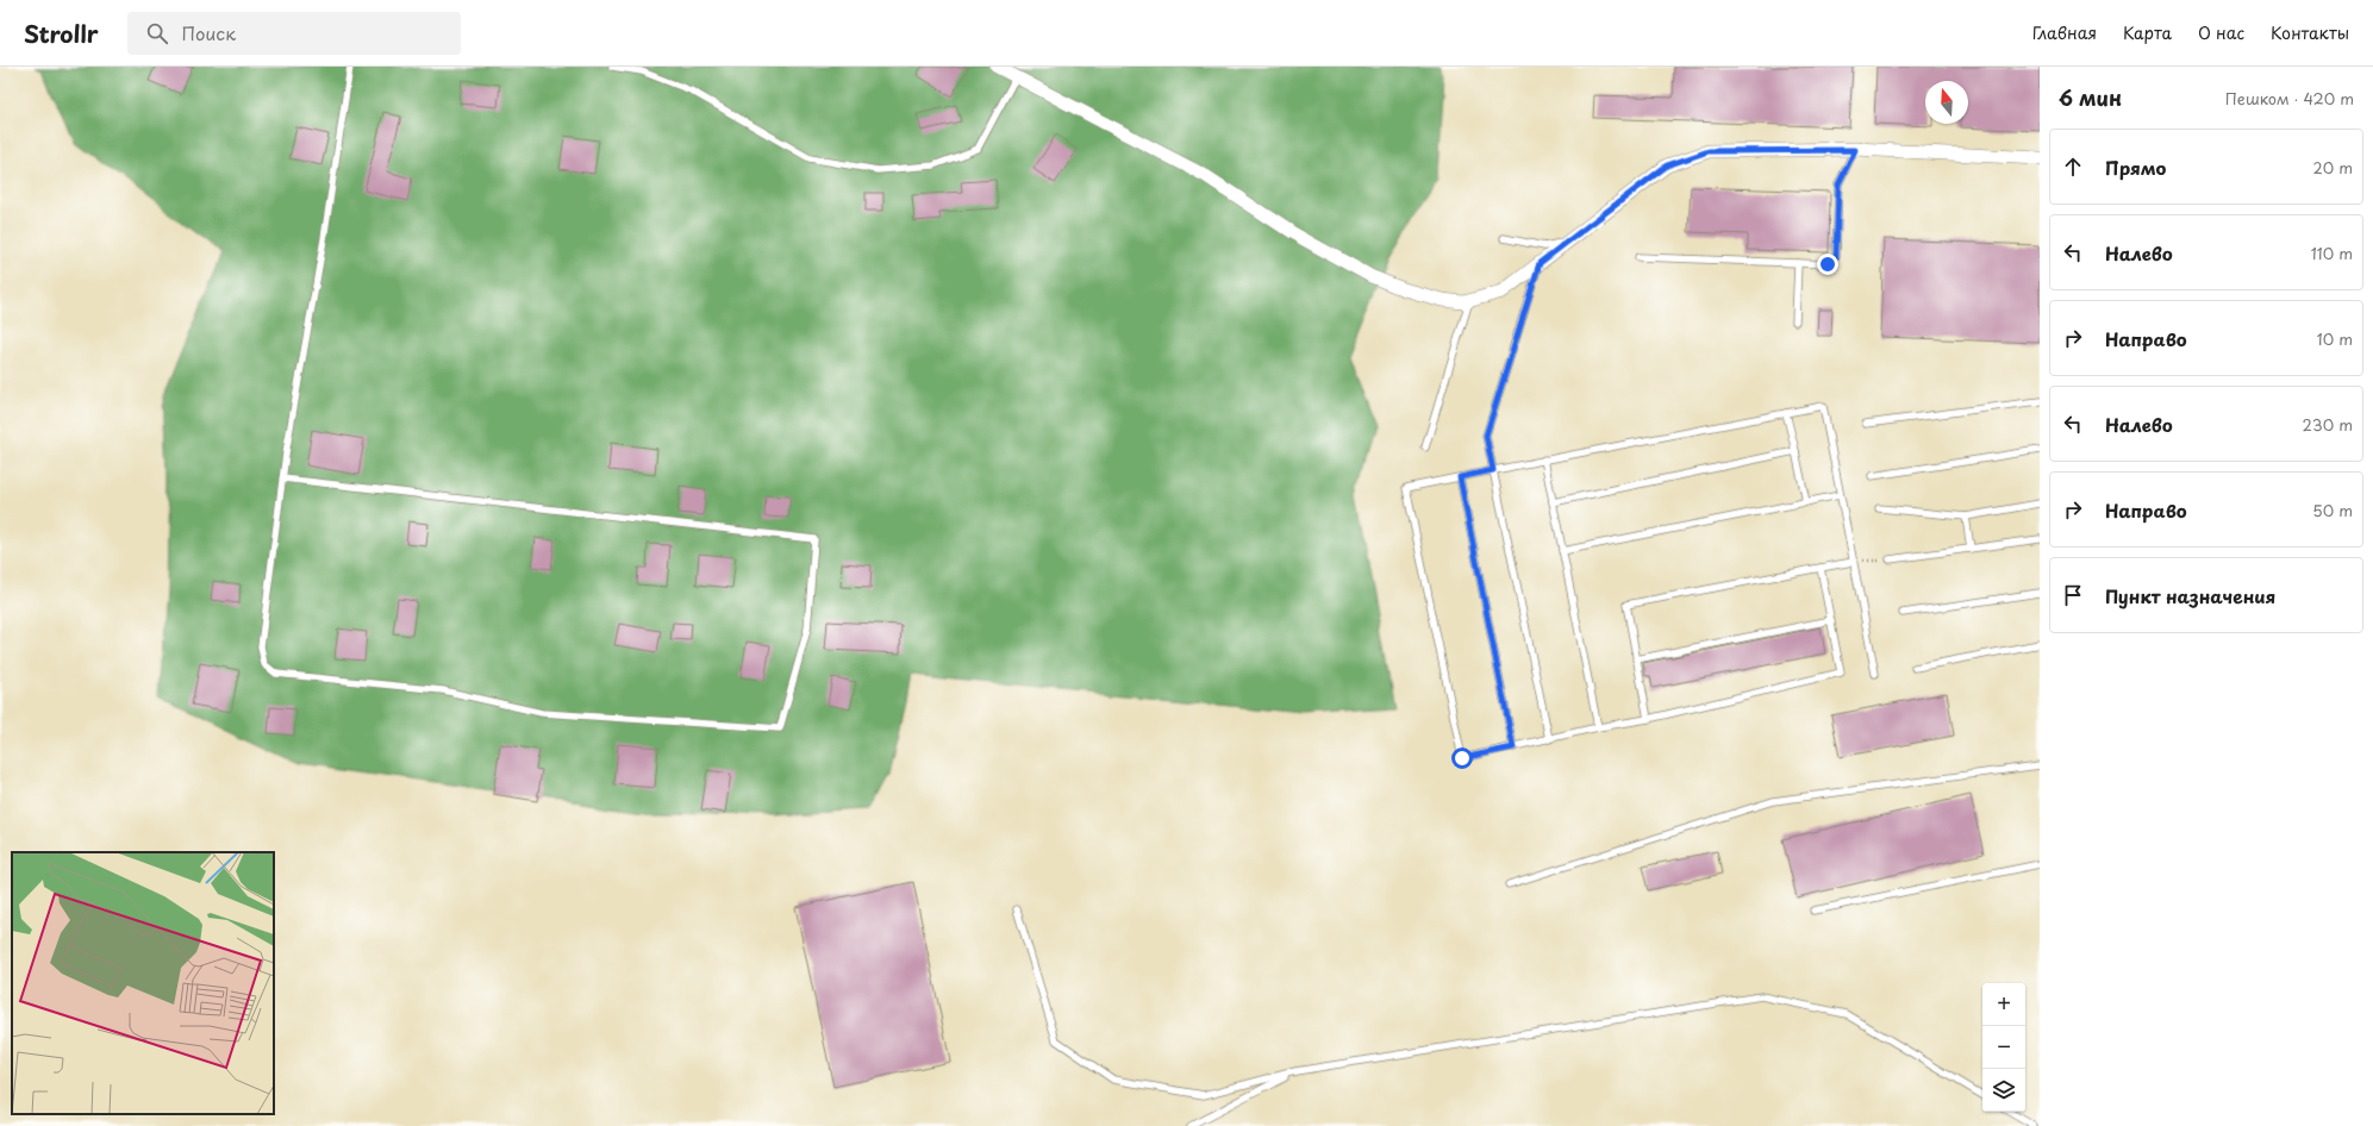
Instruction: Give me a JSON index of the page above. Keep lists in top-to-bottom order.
{
  "north": "top",
  "page": {
    "header": "Strollr",
    "search": "Поиск",
    "nav": [
      "Главная",
      "Карта",
      "О нас",
      "Контакты"
    ],
    "heading": ["6 мин", "Пешком · 420 m"],
    "list": [
      ["Прямо", "20 m"],
      ["Налево", "110 m"],
      ["Направо", "10 m"],
      ["Налево", "230 m"],
      ["Направо", "50 m"],
      "Пункт назначения"
    ],
    "map_buttons": ["+", "−"]
  }
}
